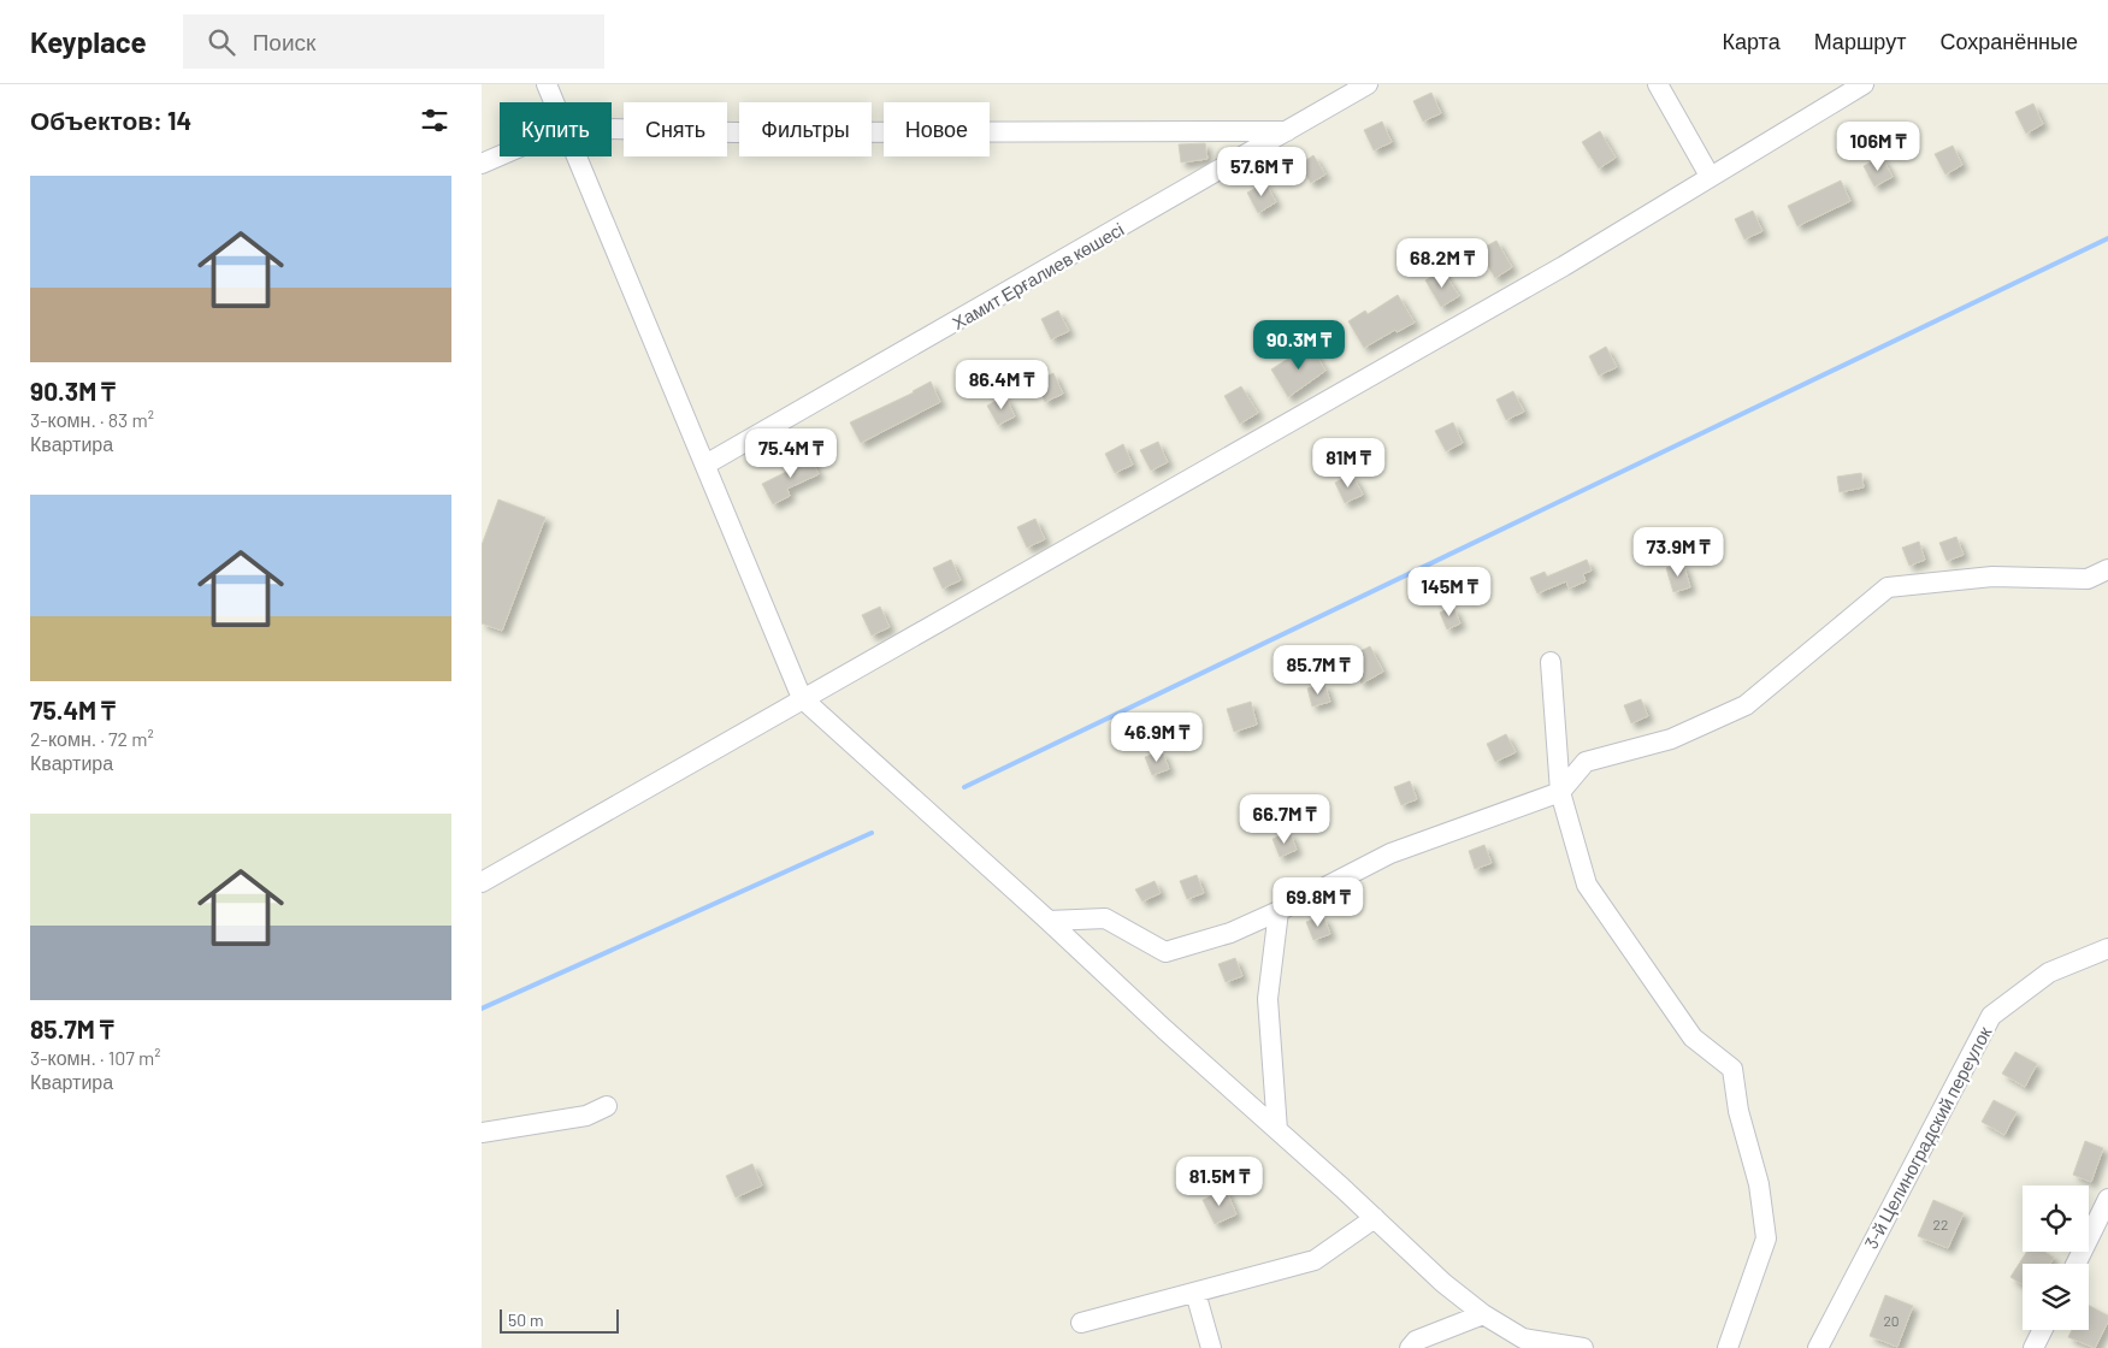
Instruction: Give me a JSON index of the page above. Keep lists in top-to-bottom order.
{
  "streets": {
    "street": ["Хамит Ерғалиев көшесі", "3-й Целиноградский переулок"]
  },
  "house_numbers": ["22", "20"],
  "scale_bar": "50 m",
  "page": {
    "header": "Keyplace",
    "search": "Поиск",
    "nav": ["Карта", "Маршрут", "Сохранённые"],
    "heading": "Объектов: 14",
    "chip": [
      "Купить",
      "Снять",
      "Фильтры",
      "Новое"
    ],
    "price": [
      "106M ₸",
      "57.6M ₸",
      "68.2M ₸",
      "90.3M ₸",
      "86.4M ₸",
      "75.4M ₸",
      "81M ₸",
      "73.9M ₸",
      "145M ₸",
      "85.7M ₸",
      "46.9M ₸",
      "66.7M ₸",
      "69.8M ₸",
      "81.5M ₸"
    ],
    "list": [
      {
        "name": "90.3M ₸",
        "note": "3-комн. · 83 m² · Квартира"
      },
      {
        "name": "75.4M ₸",
        "note": "2-комн. · 72 m² · Квартира"
      },
      {
        "name": "85.7M ₸",
        "note": "3-комн. · 107 m² · Квартира"
      }
    ],
    "scale": "50 m"
  }
}
